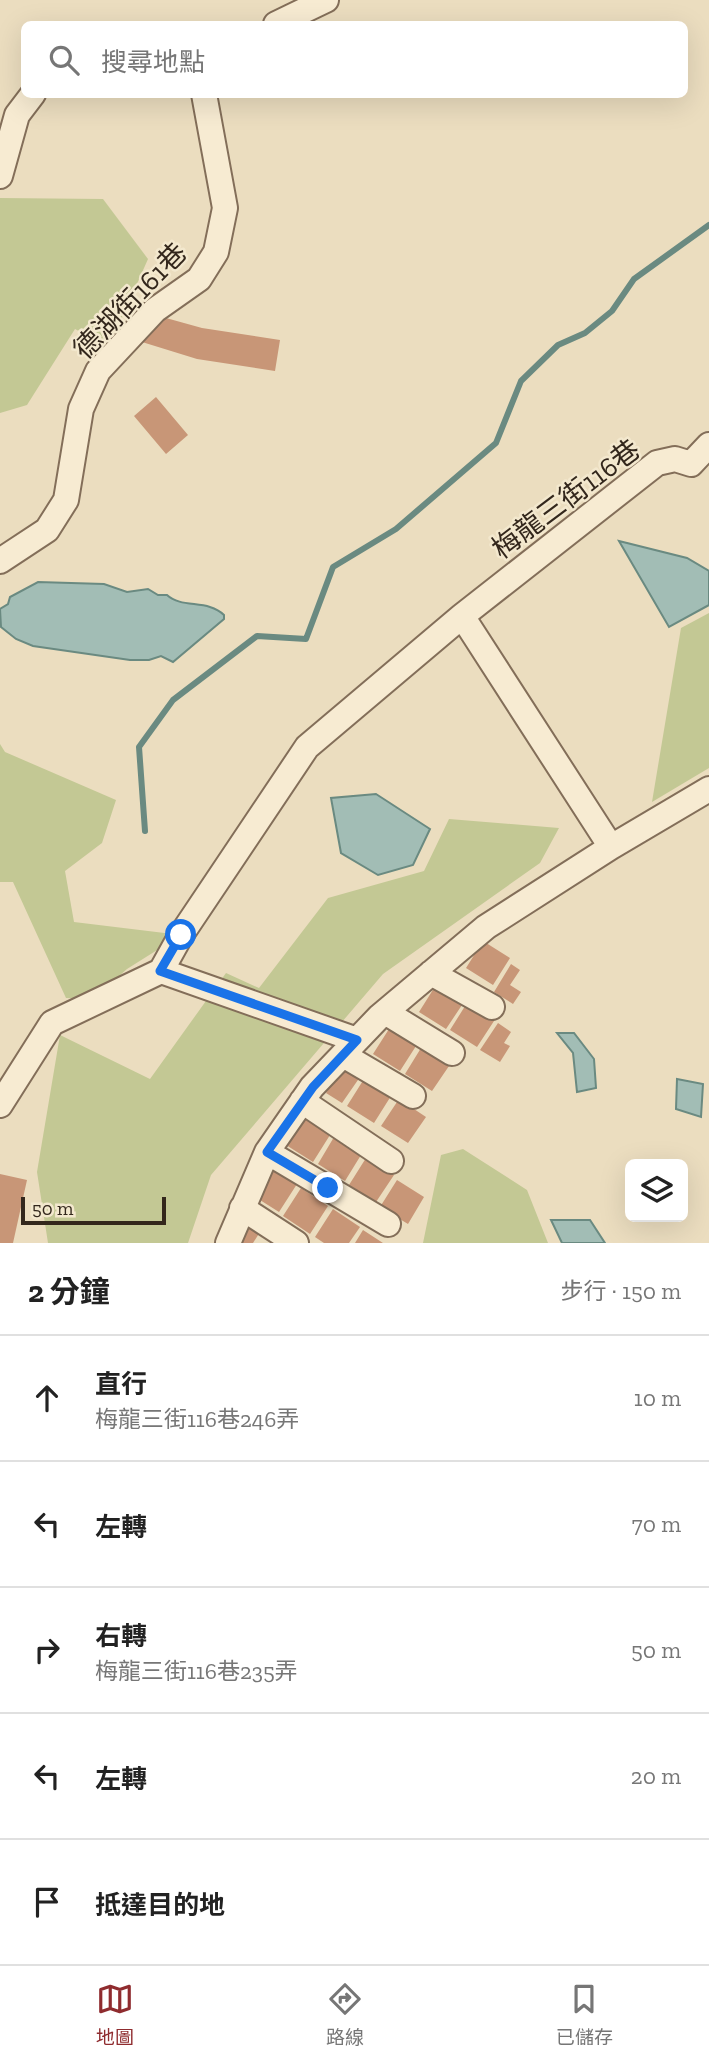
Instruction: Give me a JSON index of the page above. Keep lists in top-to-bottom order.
{
  "streets": {
    "street": ["德湖街161巷", "梅龍三街116巷"]
  },
  "scale_bar": "50 m",
  "page": {
    "search": "搜尋地點",
    "scale": "50 m",
    "heading": ["2 分鐘", "步行 · 150 m"],
    "list": [
      ["直行", "梅龍三街116巷246弄", "10 m"],
      ["左轉", "70 m"],
      ["右轉", "梅龍三街116巷235弄", "50 m"],
      ["左轉", "20 m"],
      "抵達目的地"
    ],
    "nav": ["地圖", "路線", "已儲存"]
  }
}
